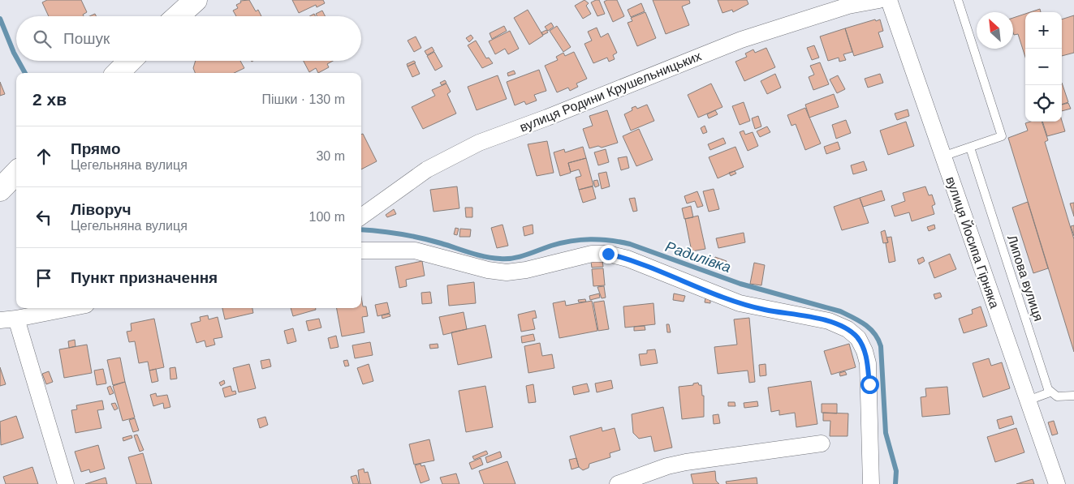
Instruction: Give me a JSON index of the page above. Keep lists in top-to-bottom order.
{
  "streets": {
    "street": ["вулиця Родини Крушельницьких", "вулиця Йосипа Гірняка"],
    "lane": ["Липова вулиця"]
  },
  "water": ["Радилівка"],
  "north": "top left",
  "page": {
    "map_buttons": ["+", "−"],
    "search": "Пошук",
    "heading": ["2 хв", "Пішки · 130 m"],
    "list": [
      ["Прямо", "Цегельняна вулиця", "30 m"],
      ["Ліворуч", "Цегельняна вулиця", "100 m"],
      "Пункт призначення"
    ]
  }
}
